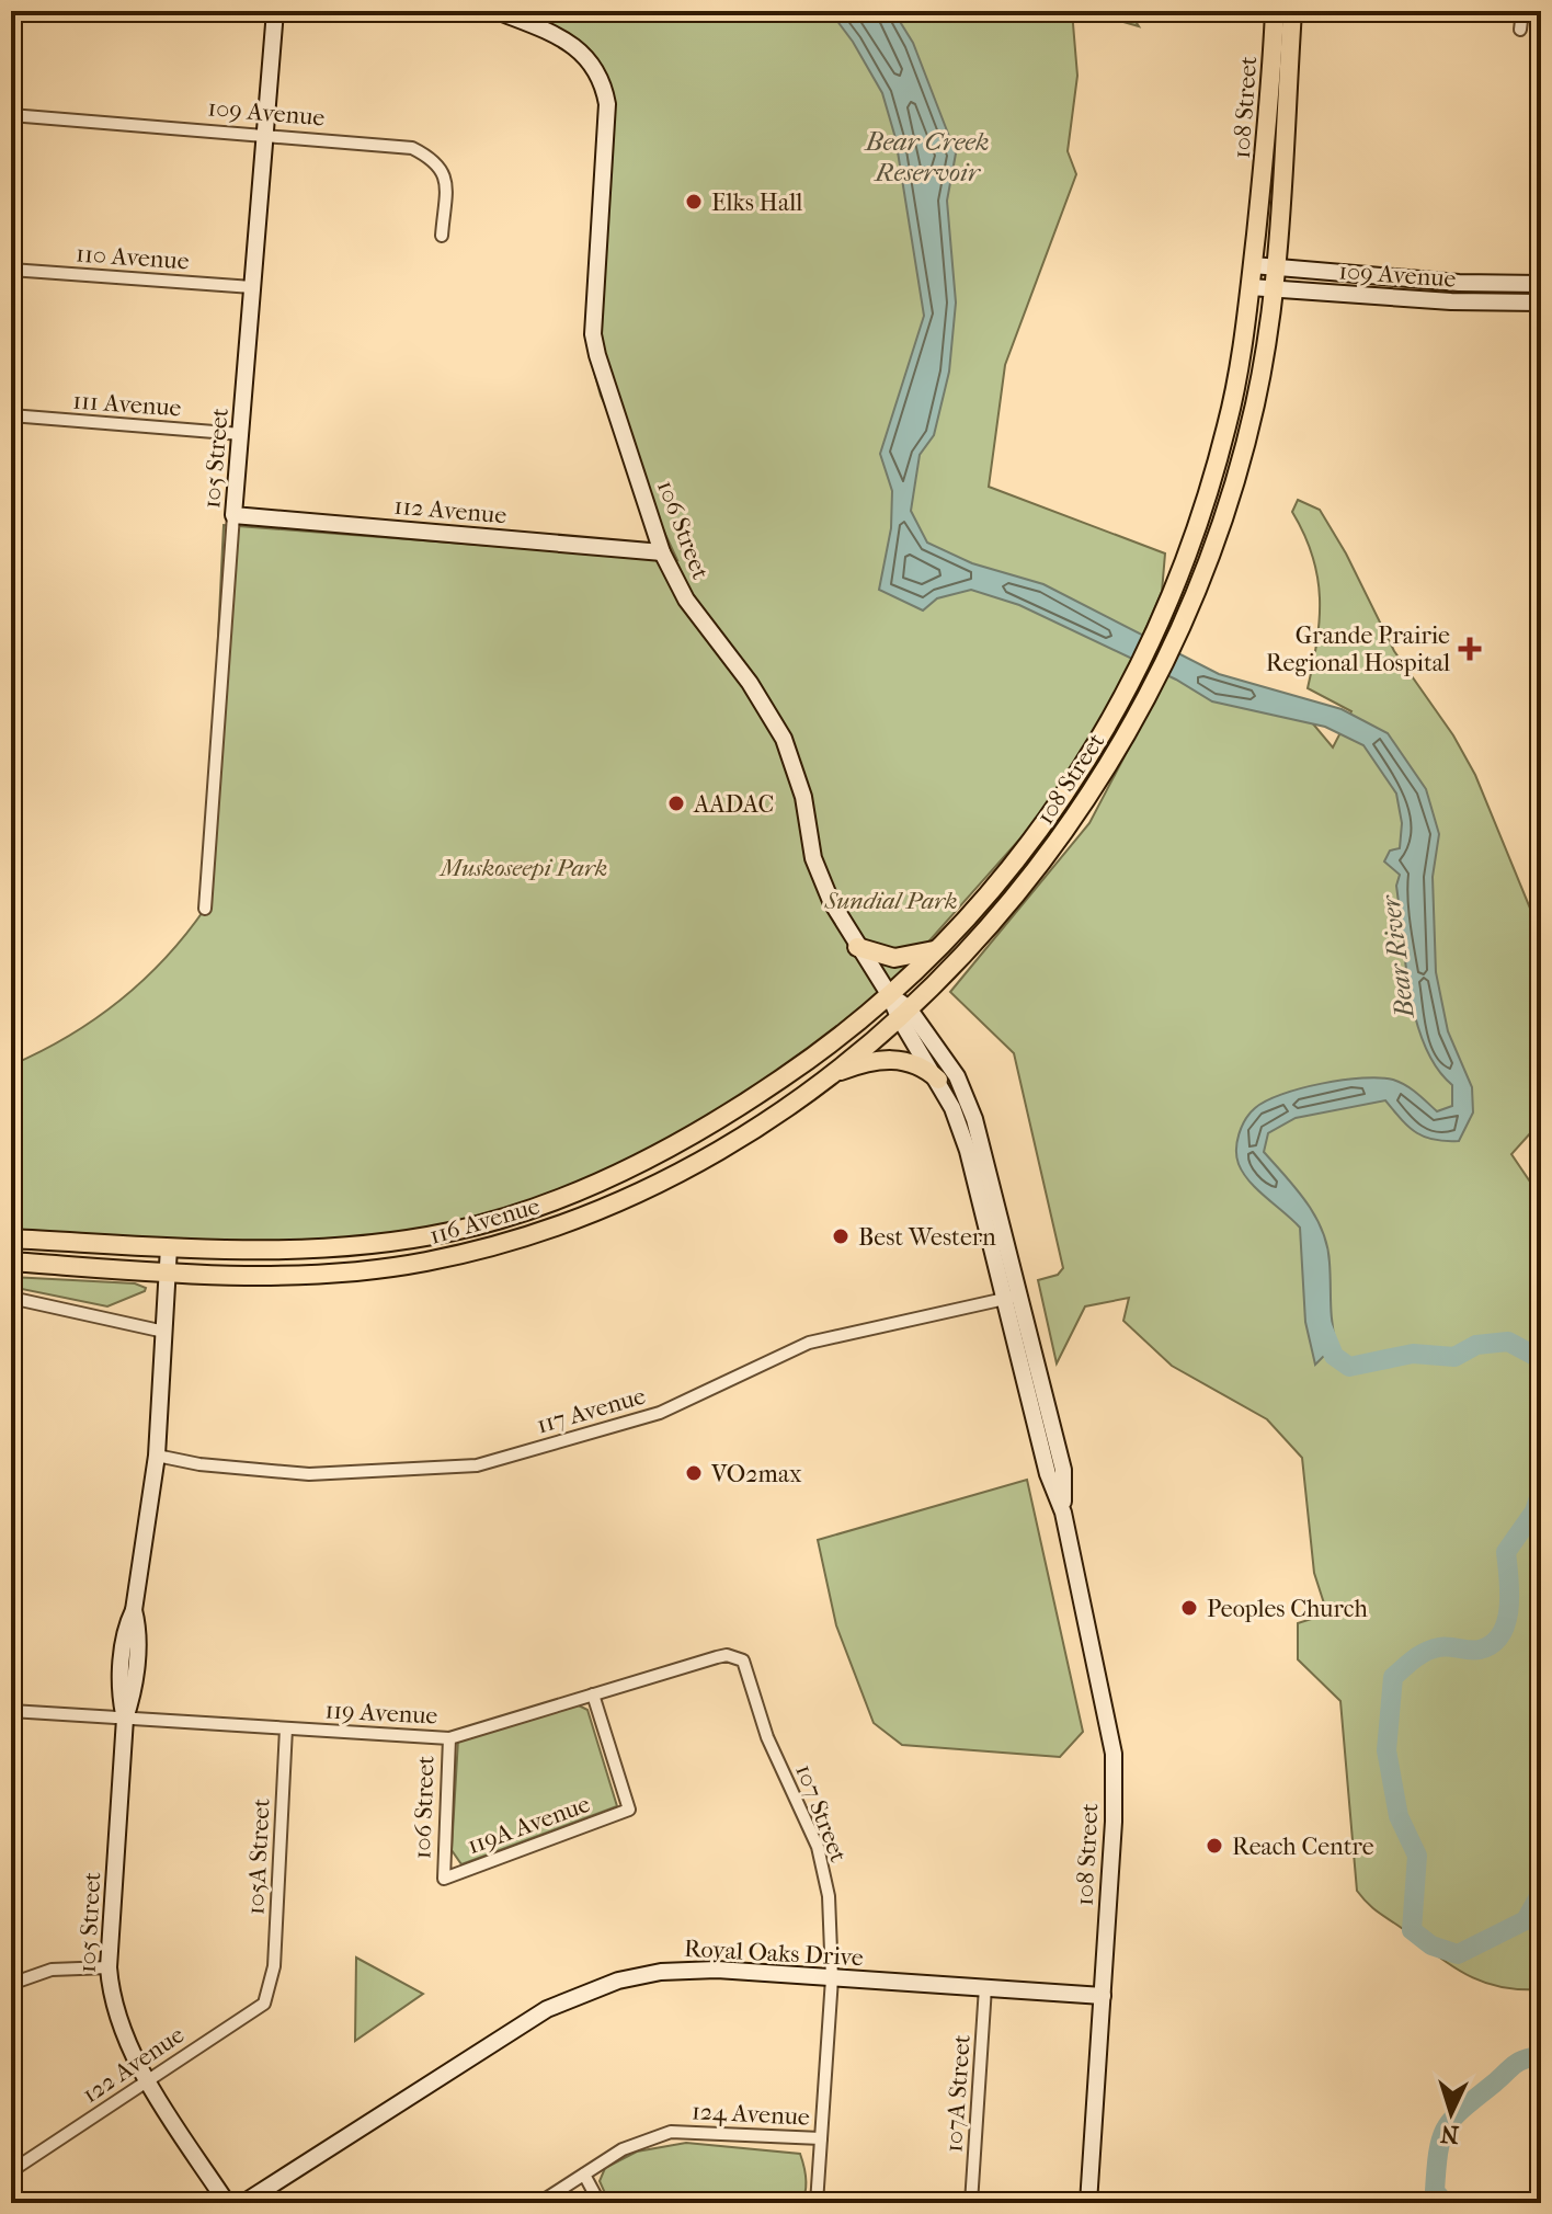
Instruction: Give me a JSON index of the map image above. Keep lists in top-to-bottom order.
{
  "streets": {
    "main road": ["108 Street", "116 Avenue"],
    "street": [
      "109 Avenue",
      "110 Avenue",
      "111 Avenue",
      "105 Street",
      "112 Avenue",
      "106 Street",
      "117 Avenue",
      "119 Avenue",
      "107 Street",
      "119A Avenue",
      "105A Street",
      "Royal Oaks Drive",
      "122 Avenue",
      "107A Street",
      "124 Avenue"
    ]
  },
  "crossings": [
    ["108 Street", "109 Avenue"],
    ["108 Street", "106 Street"],
    ["108 Street", "116 Avenue"],
    ["108 Street", "117 Avenue"],
    ["108 Street", "Royal Oaks Drive"],
    ["109 Avenue", "105 Street"],
    ["110 Avenue", "105 Street"],
    ["111 Avenue", "105 Street"],
    ["105 Street", "112 Avenue"],
    ["105 Street", "116 Avenue"],
    ["105 Street", "117 Avenue"],
    ["105 Street", "119 Avenue"],
    ["105 Street", "122 Avenue"],
    ["112 Avenue", "106 Street"],
    ["106 Street", "116 Avenue"],
    ["106 Street", "119 Avenue"],
    ["106 Street", "119A Avenue"],
    ["119 Avenue", "107 Street"],
    ["119 Avenue", "119A Avenue"],
    ["119 Avenue", "105A Street"],
    ["107 Street", "Royal Oaks Drive"],
    ["107 Street", "124 Avenue"],
    ["105A Street", "122 Avenue"],
    ["Royal Oaks Drive", "107A Street"]
  ],
  "water": ["Bear Creek Reservoir", "Bear River"],
  "parks": ["Muskoseepi Park", "Sundial Park"],
  "places": {
    "other": [
      "Elks Hall",
      "AADAC",
      "Best Western",
      "VO2max",
      "Peoples Church",
      "Reach Centre"
    ],
    "health": ["Grande Prairie Regional Hospital"]
  },
  "north": "bottom"
}
